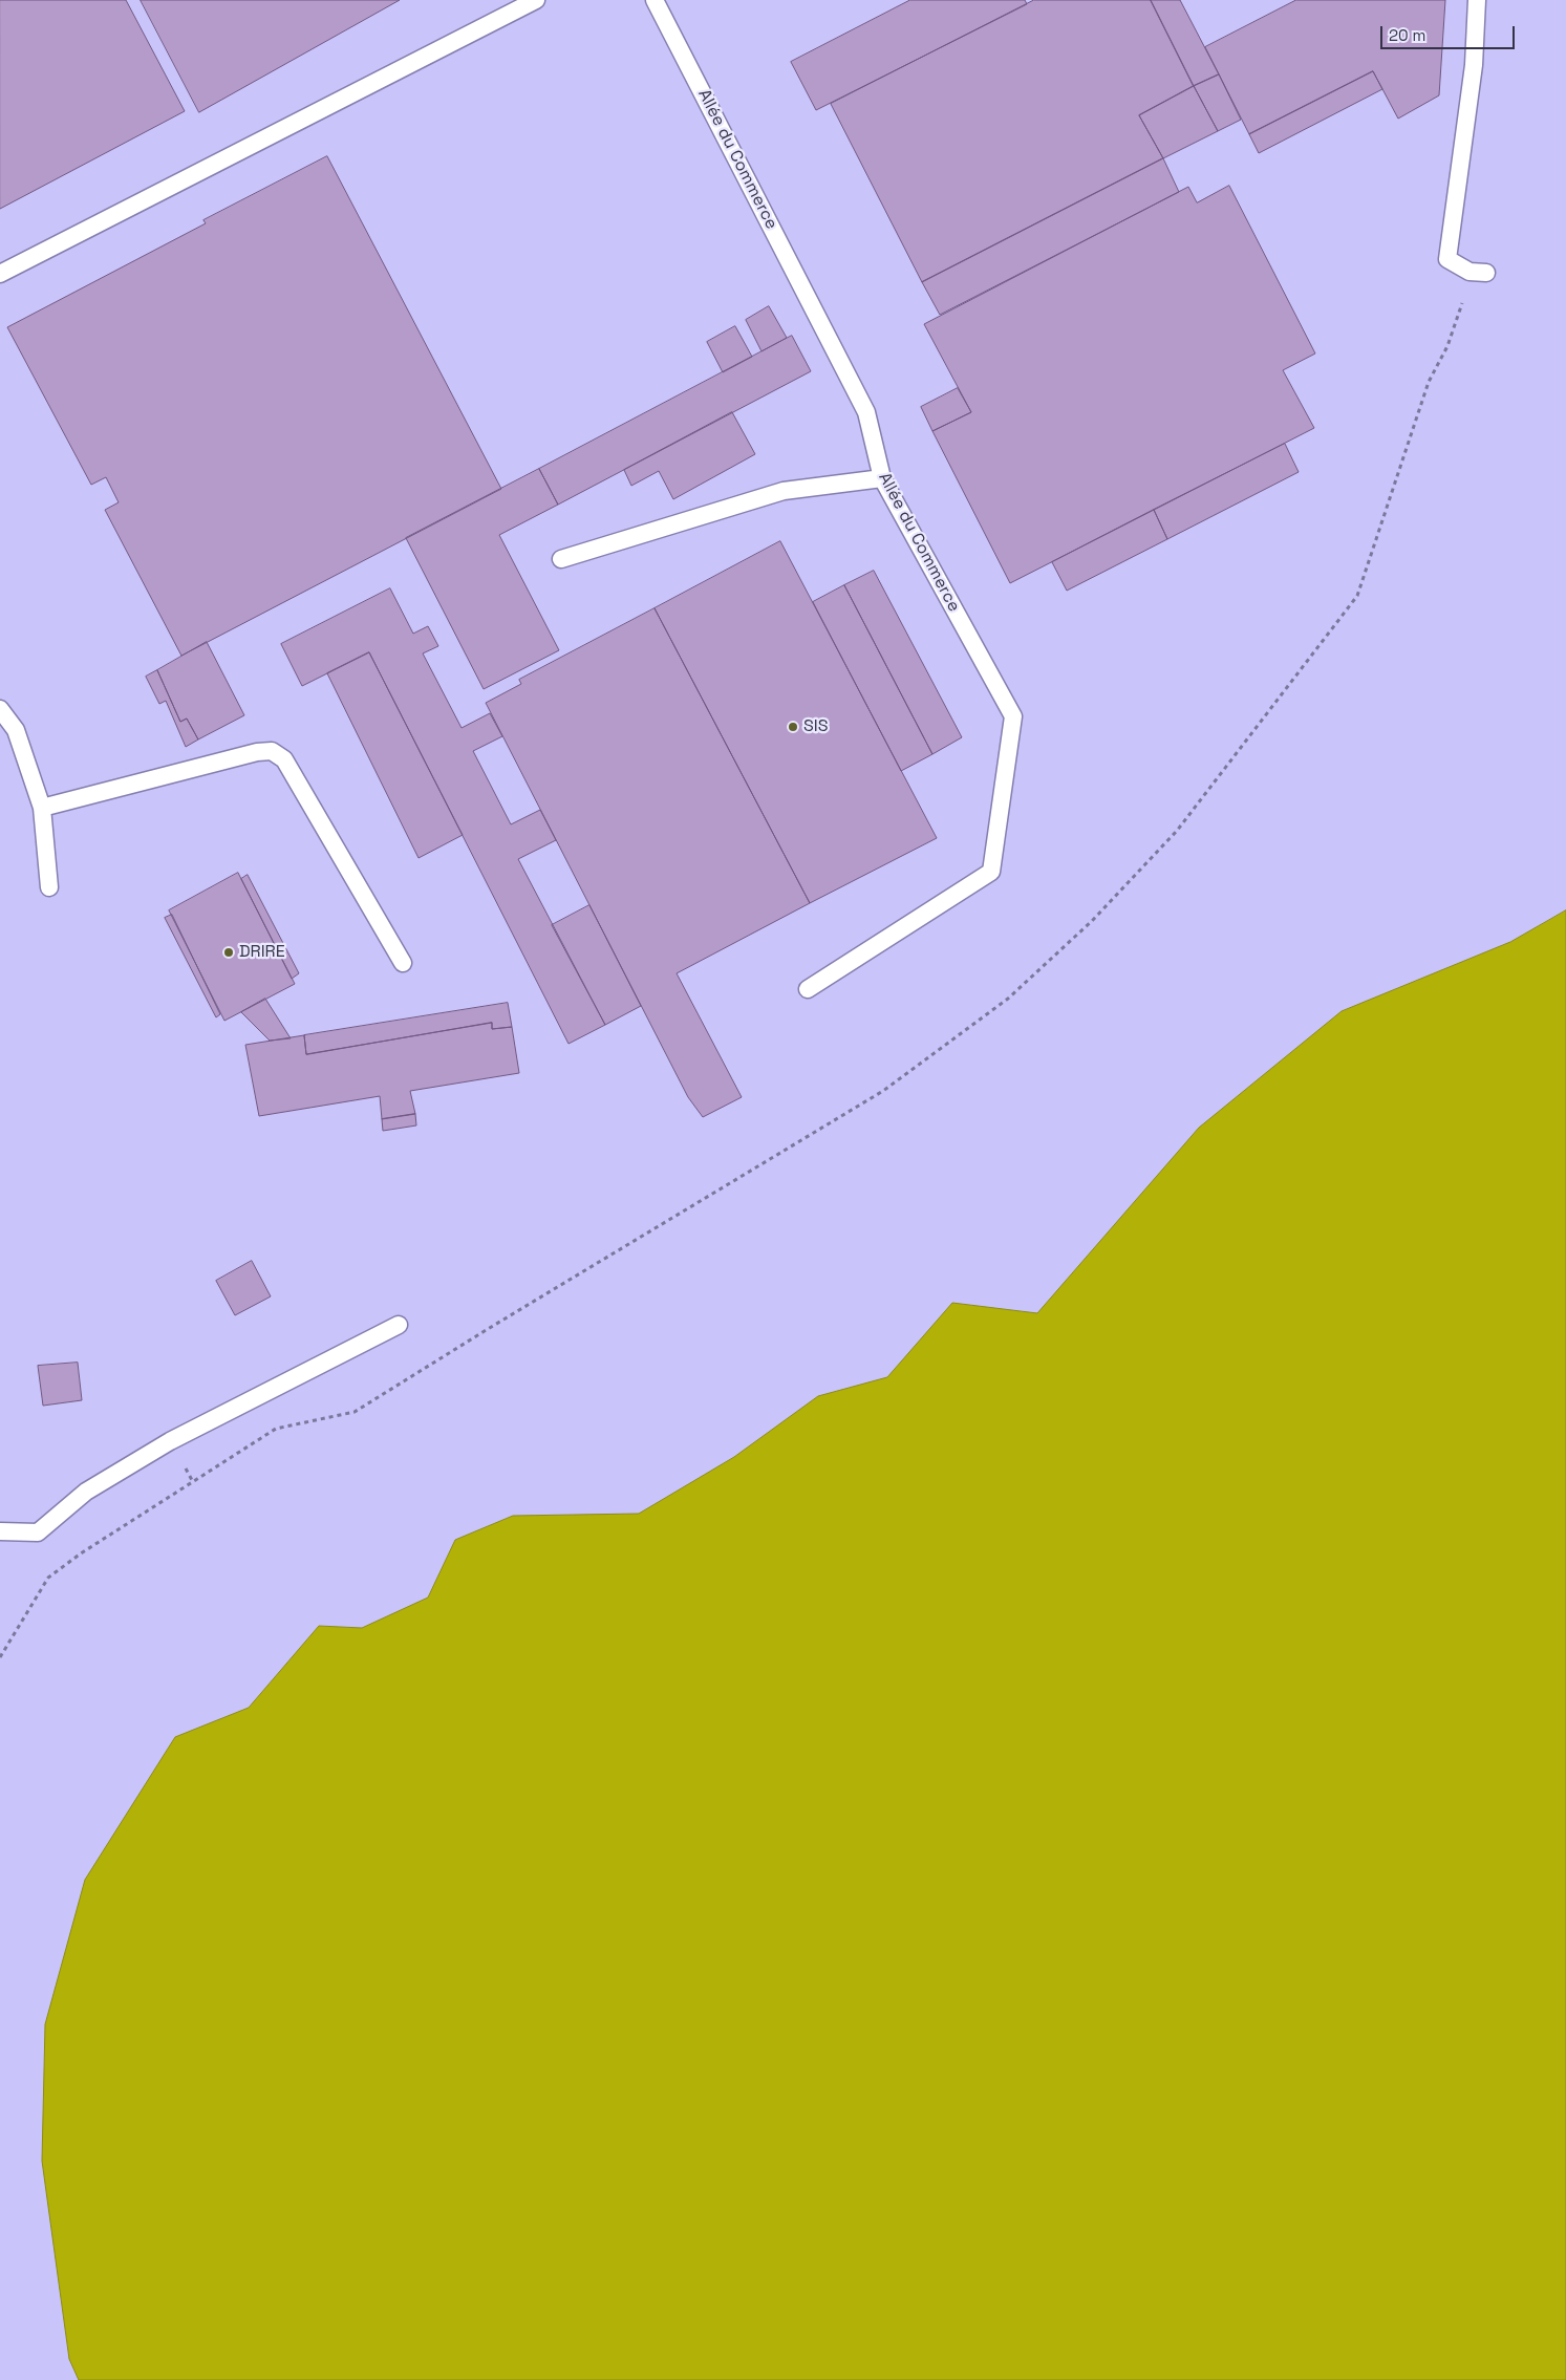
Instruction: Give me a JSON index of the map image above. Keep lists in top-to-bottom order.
{
  "streets": {
    "lane": ["Allée du Commerce"]
  },
  "places": ["SIS", "DRIRE"],
  "scale_bar": "20 m"
}
